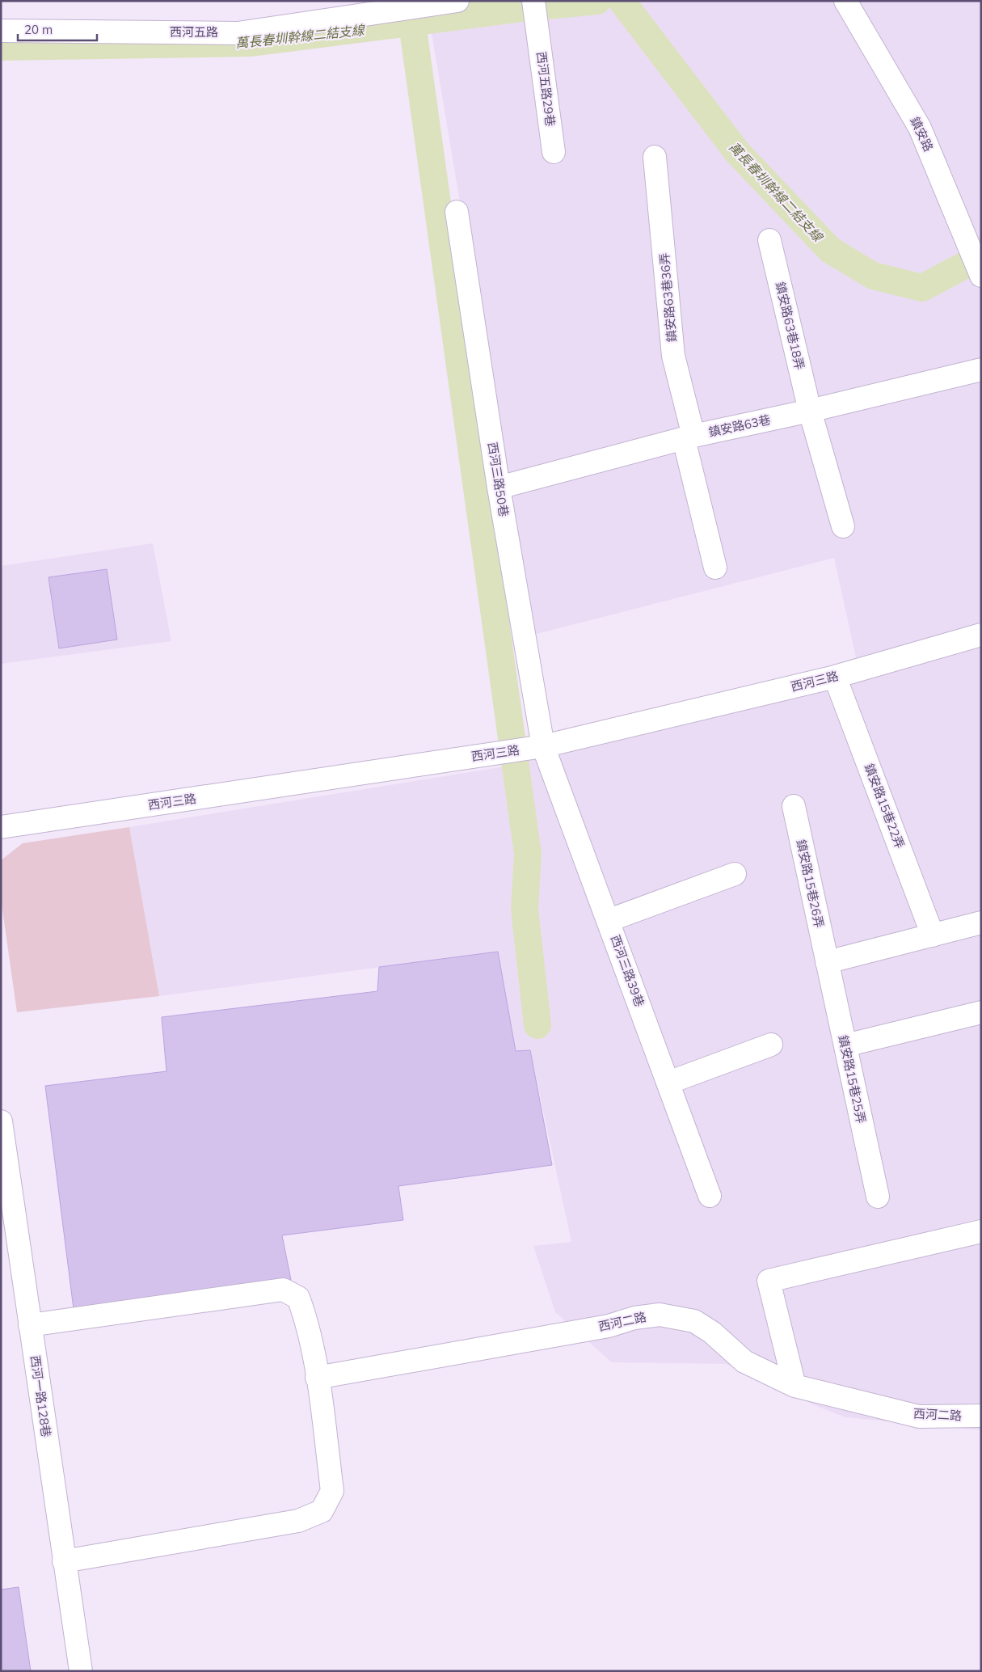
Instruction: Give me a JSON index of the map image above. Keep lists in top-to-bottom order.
{
  "streets": {
    "street": [
      "西河五路",
      "西河五路29巷",
      "鎮安路",
      "鎮安路63巷36弄",
      "鎮安路63巷18弄",
      "鎮安路63巷",
      "西河三路50巷",
      "西河三路",
      "鎮安路15巷22弄",
      "鎮安路15巷26弄",
      "西河三路39巷",
      "鎮安路15巷25弄",
      "西河二路",
      "西河一路128巷"
    ]
  },
  "crossings": [
    ["鎮安路63巷36弄", "鎮安路63巷"],
    ["鎮安路63巷18弄", "鎮安路63巷"],
    ["鎮安路63巷", "西河三路50巷"],
    ["西河三路50巷", "西河三路"],
    ["西河三路50巷", "西河三路39巷"],
    ["西河三路", "鎮安路15巷22弄"],
    ["西河三路", "西河三路39巷"],
    ["鎮安路15巷26弄", "鎮安路15巷25弄"]
  ],
  "water": ["萬長春圳幹線二結支線"],
  "scale_bar": "20 m"
}
